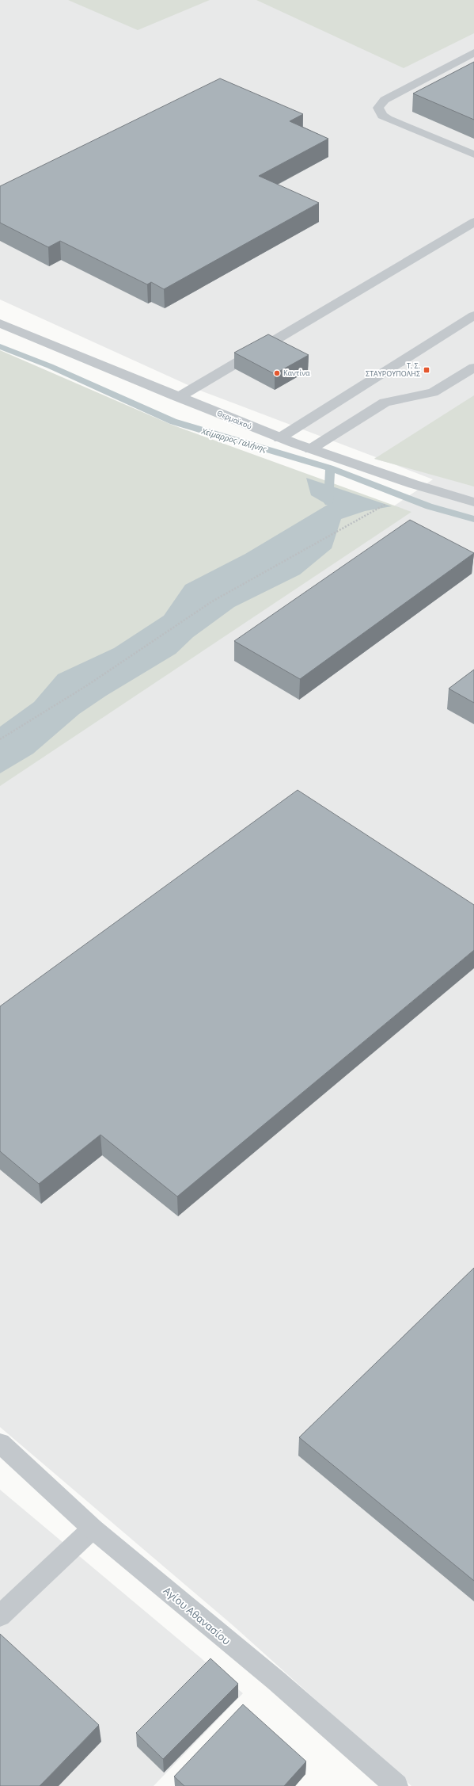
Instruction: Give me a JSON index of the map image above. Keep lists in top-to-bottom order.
{
  "streets": {
    "street": ["Θερμαϊκού", "Αγίου Αθανασίου"]
  },
  "water": ["Χείμαρρος Γαλήνης"],
  "places": {
    "transit": ["Τ. Σ. ΣΤΑΥΡΟΥΠΟΛΗΣ"],
    "other": ["Καντίνα"]
  }
}
